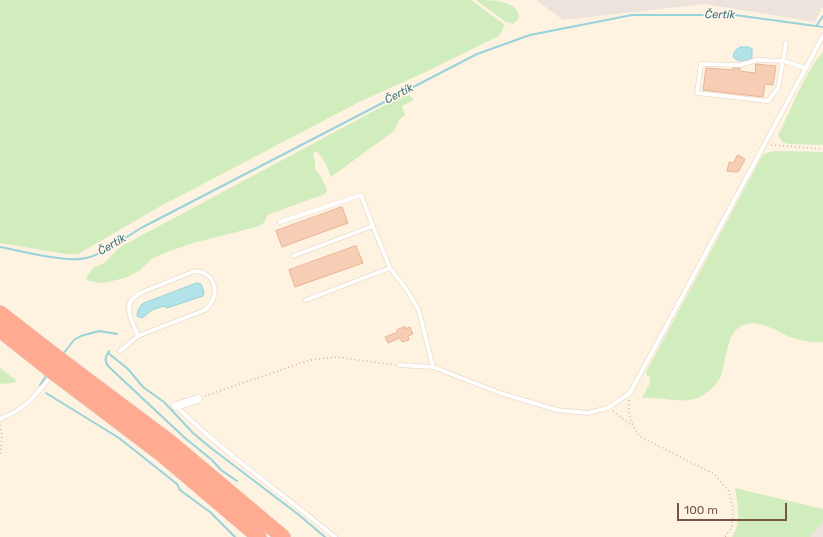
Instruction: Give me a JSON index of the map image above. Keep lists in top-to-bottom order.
{
  "water": ["Čertík"],
  "scale_bar": "100 m"
}
